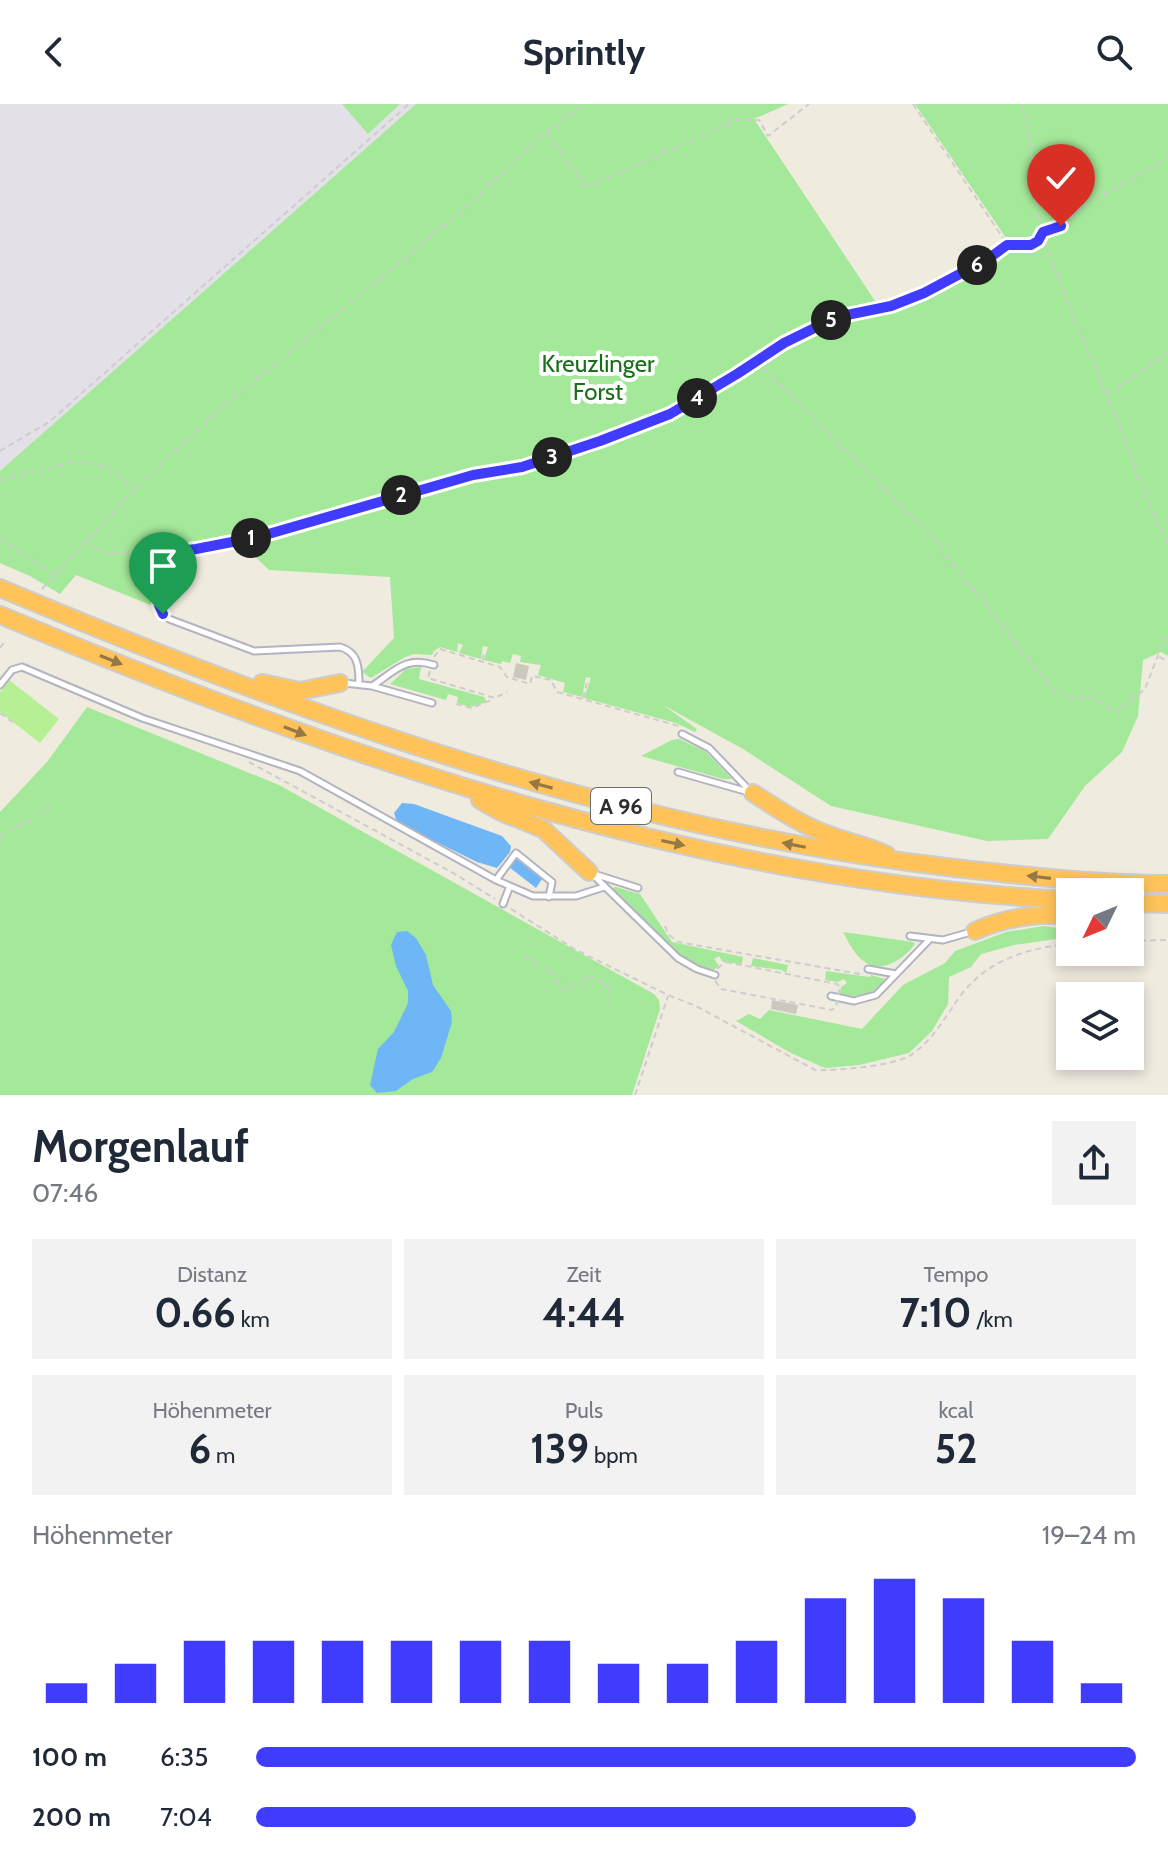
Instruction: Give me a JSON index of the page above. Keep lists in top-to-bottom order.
{
  "streets": {
    "highway": ["A 96"]
  },
  "parks": ["Kreuzlinger Forst"],
  "north": "bottom left",
  "page": {
    "header": "Sprintly",
    "pins": [
      "6",
      "5",
      "4",
      "3",
      "2",
      "1"
    ],
    "heading": ["Morgenlauf", "07:46"],
    "stats": [
      ["Distanz", "0.66 km"],
      ["Zeit", "4:44"],
      ["Tempo", "7:10 /km"],
      ["Höhenmeter", "6 m"],
      ["Puls", "139 bpm"],
      ["kcal", "52"]
    ],
    "chart": ["Höhenmeter", "19–24 m"],
    "list": [
      {
        "name": "100 m",
        "note": "6:35"
      },
      {
        "name": "200 m",
        "note": "7:04"
      }
    ]
  }
}
